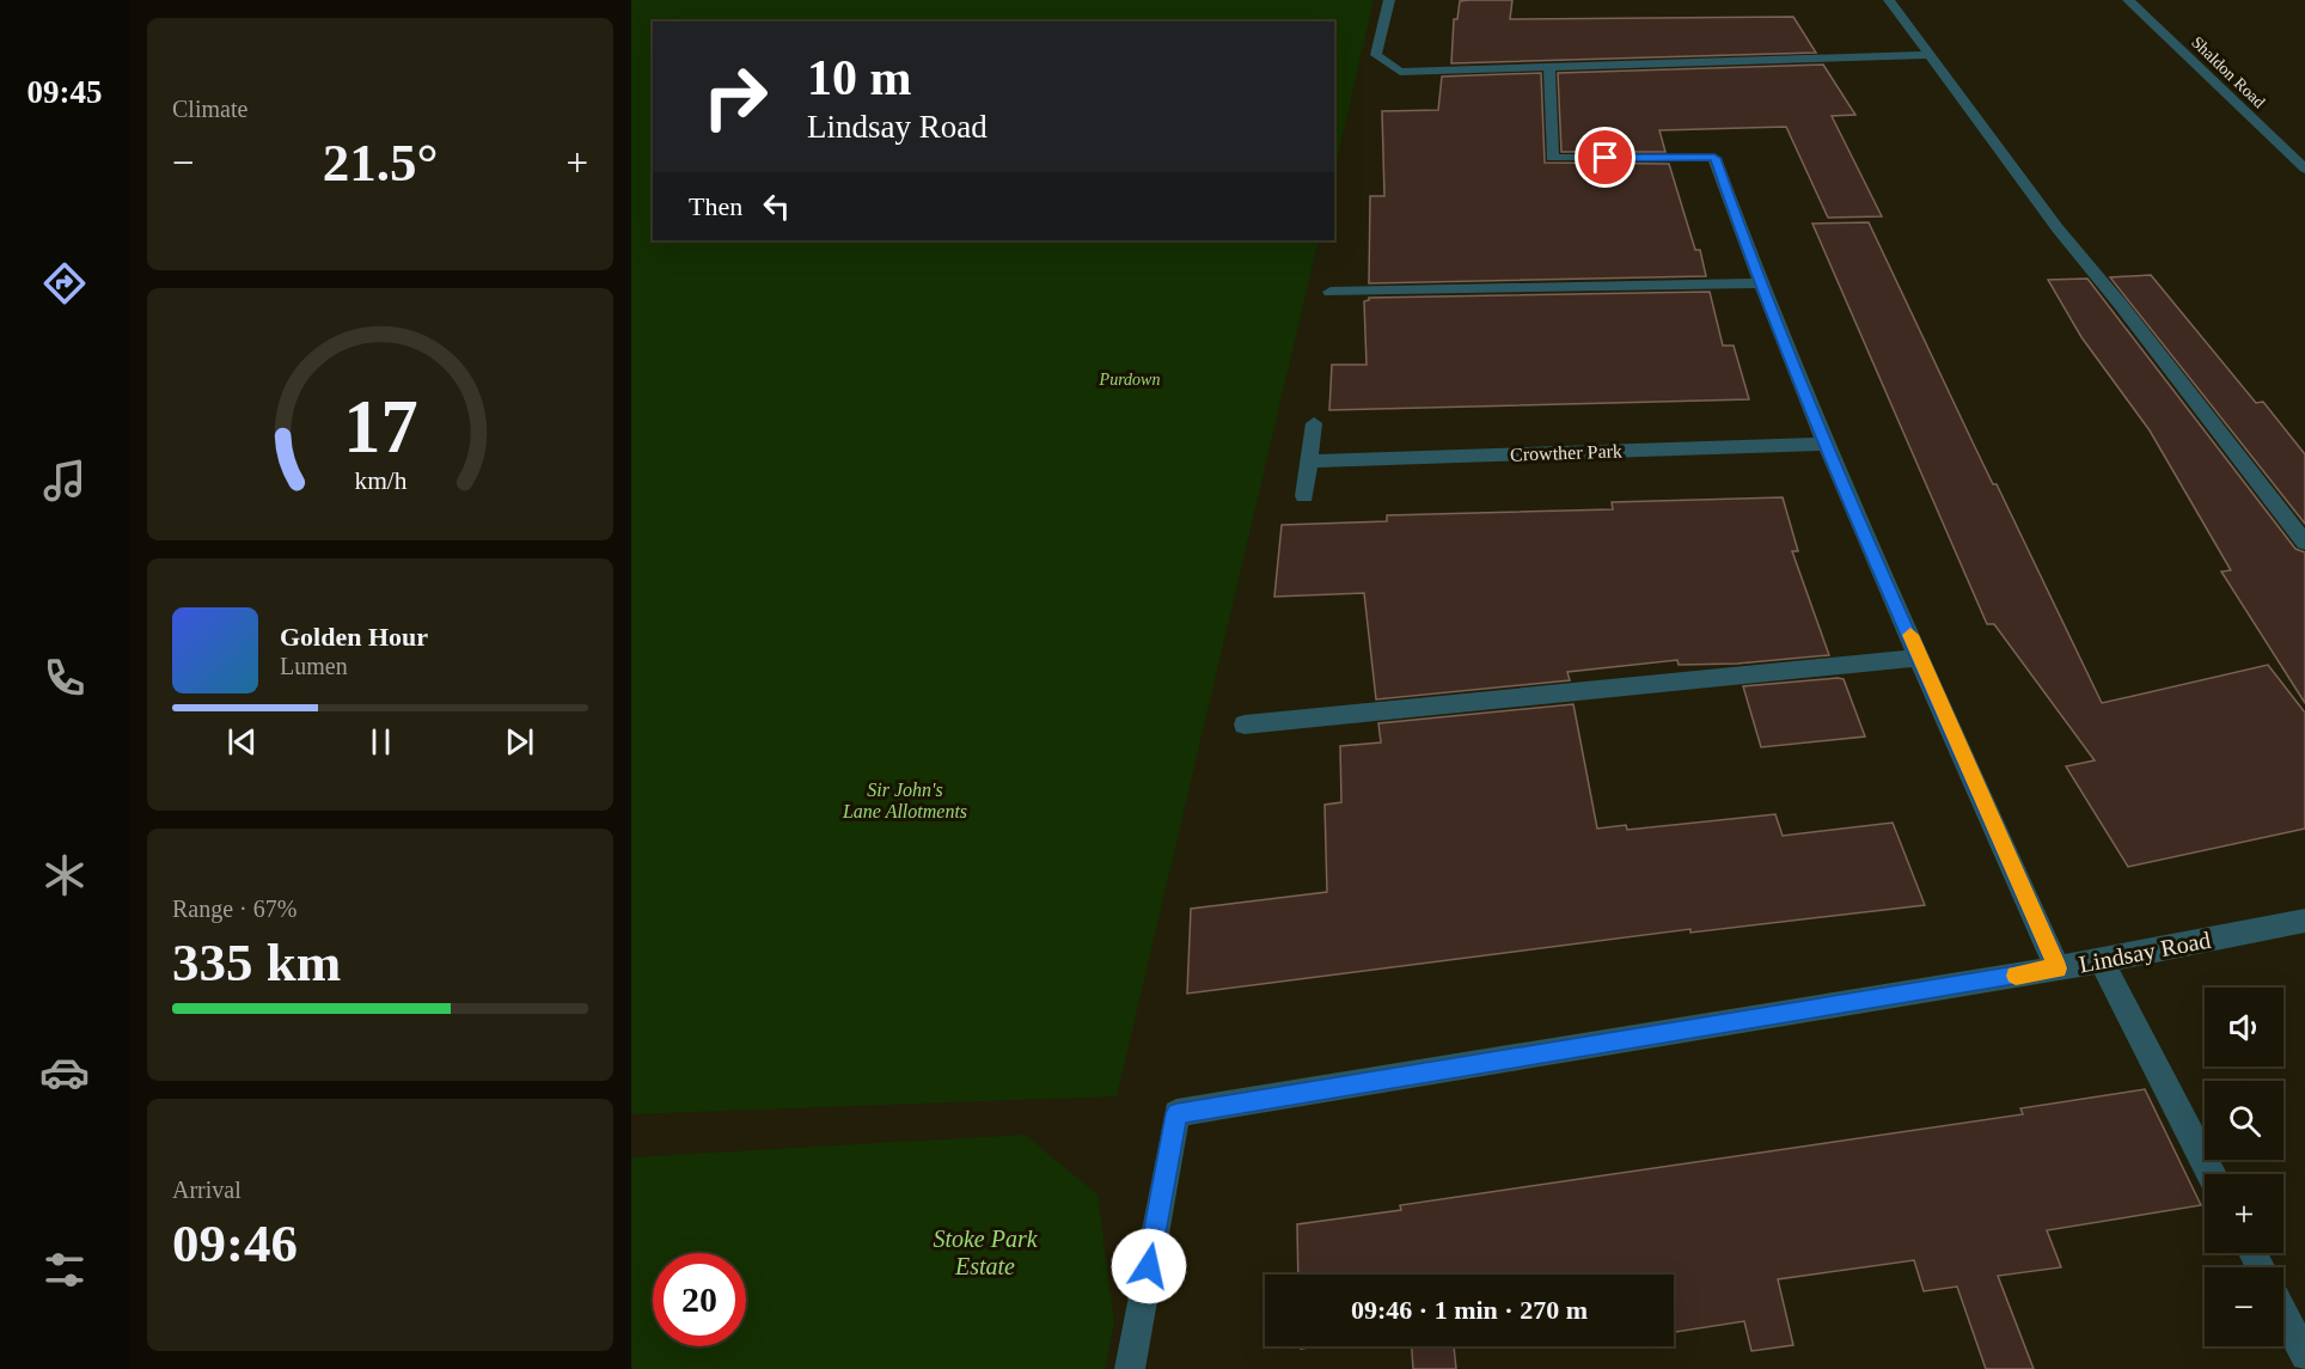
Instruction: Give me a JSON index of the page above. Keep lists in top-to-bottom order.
{
  "streets": {
    "street": ["Shaldon Road", "Crowther Park", "Lindsay Road"]
  },
  "parks": ["Purdown", "Sir John's Lane Allotments", "Stoke Park Estate"],
  "page": {
    "tabs": "09:45",
    "tile": [
      "Climate",
      ["Range · 67%", "335 km"],
      ["Arrival", "09:46"]
    ],
    "turn": ["10 m", "Lindsay Road"],
    "heat": ["−", "21.5°", "+"],
    "then": "Then",
    "song": ["Golden Hour", "Lumen"],
    "map_buttons": ["+", "−"],
    "limit": "20",
    "trip": "09:46 · 1 min · 270 m",
    "gauge": ["17", "km/h"]
  }
}
